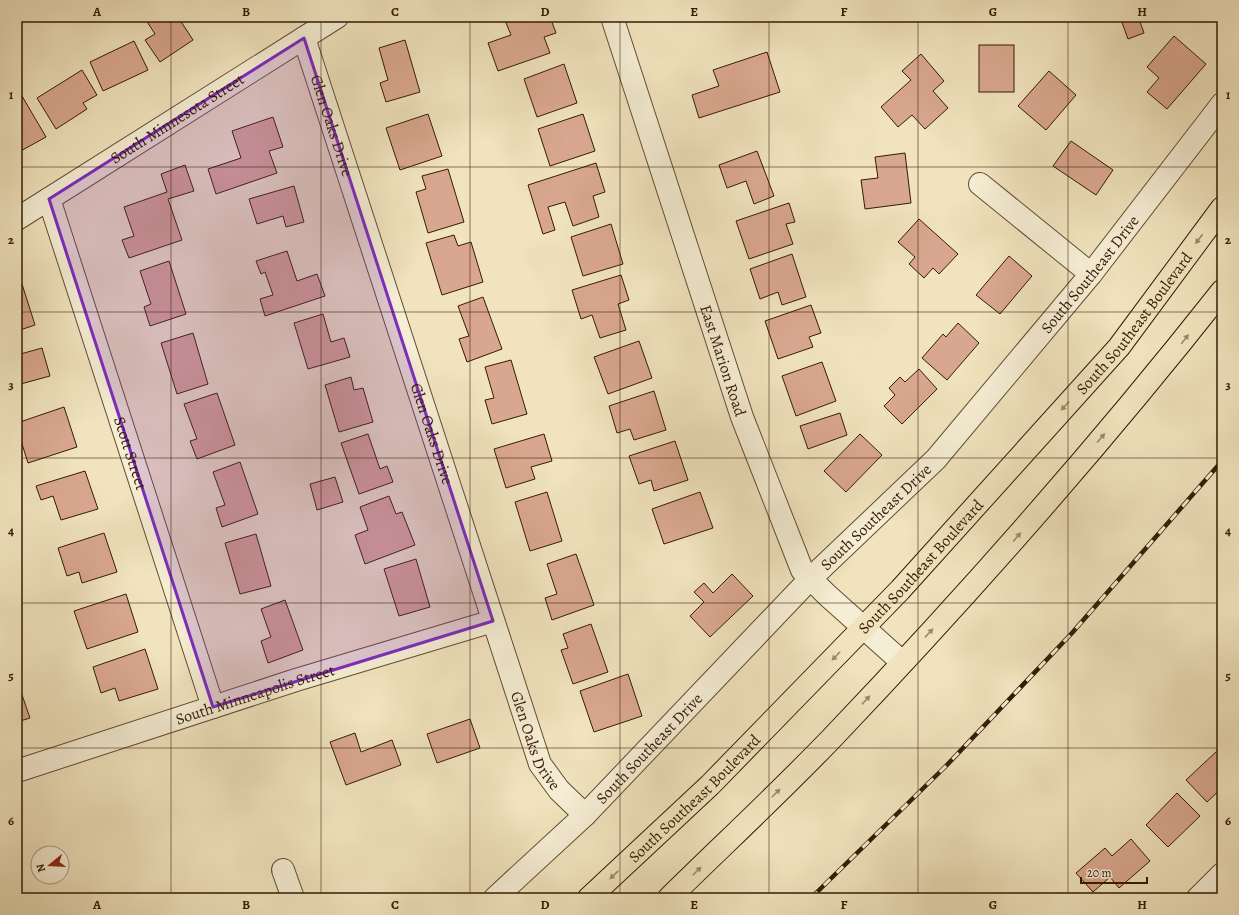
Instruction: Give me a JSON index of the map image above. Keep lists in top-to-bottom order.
{
  "streets": {
    "main road": ["South Southeast Boulevard"],
    "street": [
      "South Minnesota Street",
      "Glen Oaks Drive",
      "South Southeast Drive",
      "East Marion Road",
      "Scott Street",
      "South Minneapolis Street"
    ]
  },
  "crossings": [
    ["South Minnesota Street", "Glen Oaks Drive"],
    ["South Minnesota Street", "Scott Street"],
    ["Glen Oaks Drive", "South Southeast Drive"],
    ["Glen Oaks Drive", "South Minneapolis Street"],
    ["South Southeast Drive", "East Marion Road"],
    ["South Southeast Boulevard", "East Marion Road"],
    ["Scott Street", "South Minneapolis Street"]
  ],
  "scale_bar": "20 m",
  "north": "left",
  "grid": {
    "columns": [
      "A",
      "B",
      "C",
      "D",
      "E",
      "F",
      "G",
      "H"
    ],
    "rows": [
      "1",
      "2",
      "3",
      "4",
      "5",
      "6"
    ]
  }
}
